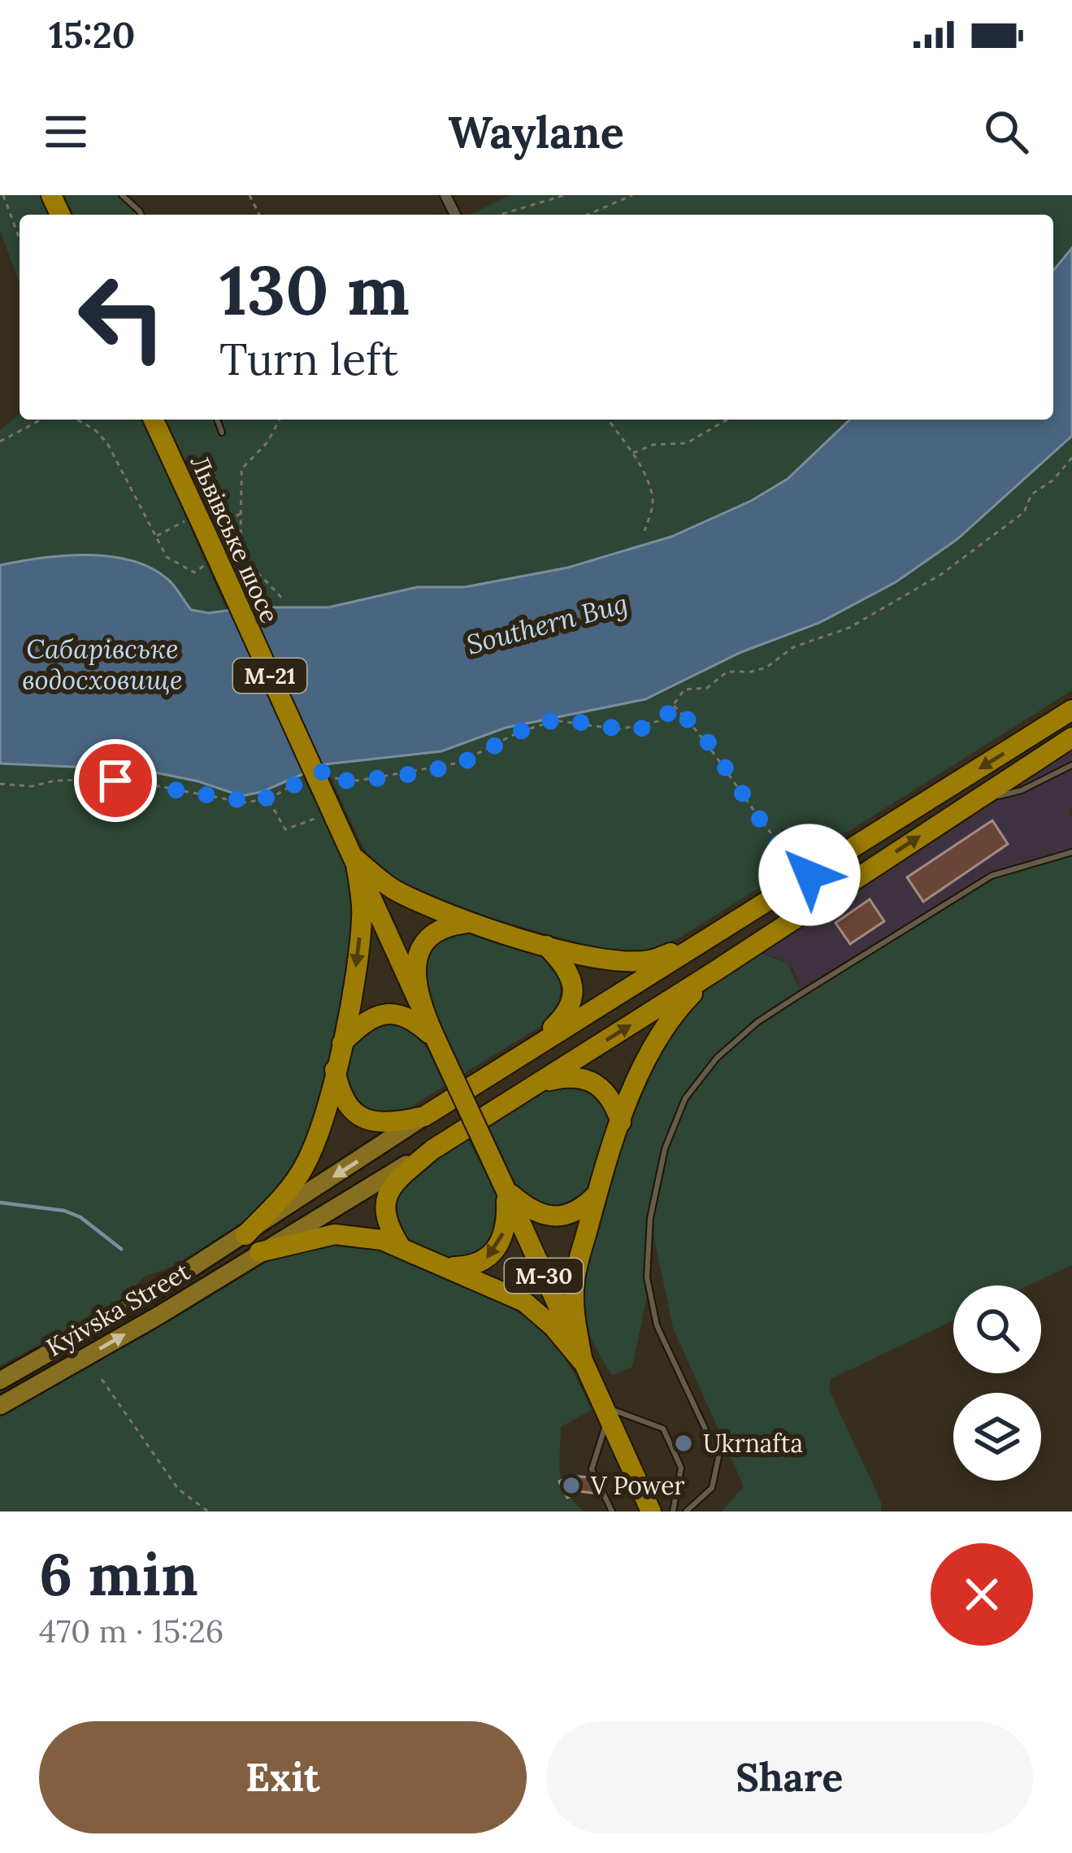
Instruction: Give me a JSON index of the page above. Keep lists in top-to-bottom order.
{
  "streets": {
    "highway": ["Львівське шосе", "М-21", "М-30"],
    "main road": ["Kyivska Street"]
  },
  "crossings": [
    ["Львівське шосе", "М-21"],
    ["М-21", "М-30"]
  ],
  "water": ["Southern Bug", "Сабарівське водосховище"],
  "places": ["Ukrnafta", "V Power"],
  "page": {
    "status": "15:20",
    "header": "Waylane",
    "turn": ["130 m", "Turn left"],
    "heading": ["6 min", "470 m · 15:26"],
    "buttons": ["Exit", "Share"]
  }
}
